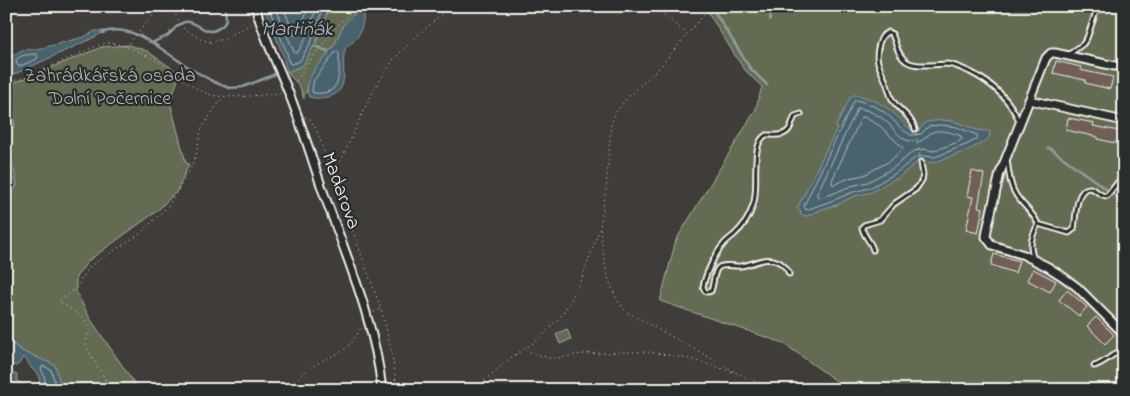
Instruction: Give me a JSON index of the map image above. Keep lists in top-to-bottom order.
{
  "streets": {
    "street": ["Madarova"]
  },
  "water": ["Martiňák"],
  "parks": ["Zahrádkářská osada Dolní Počernice"]
}
